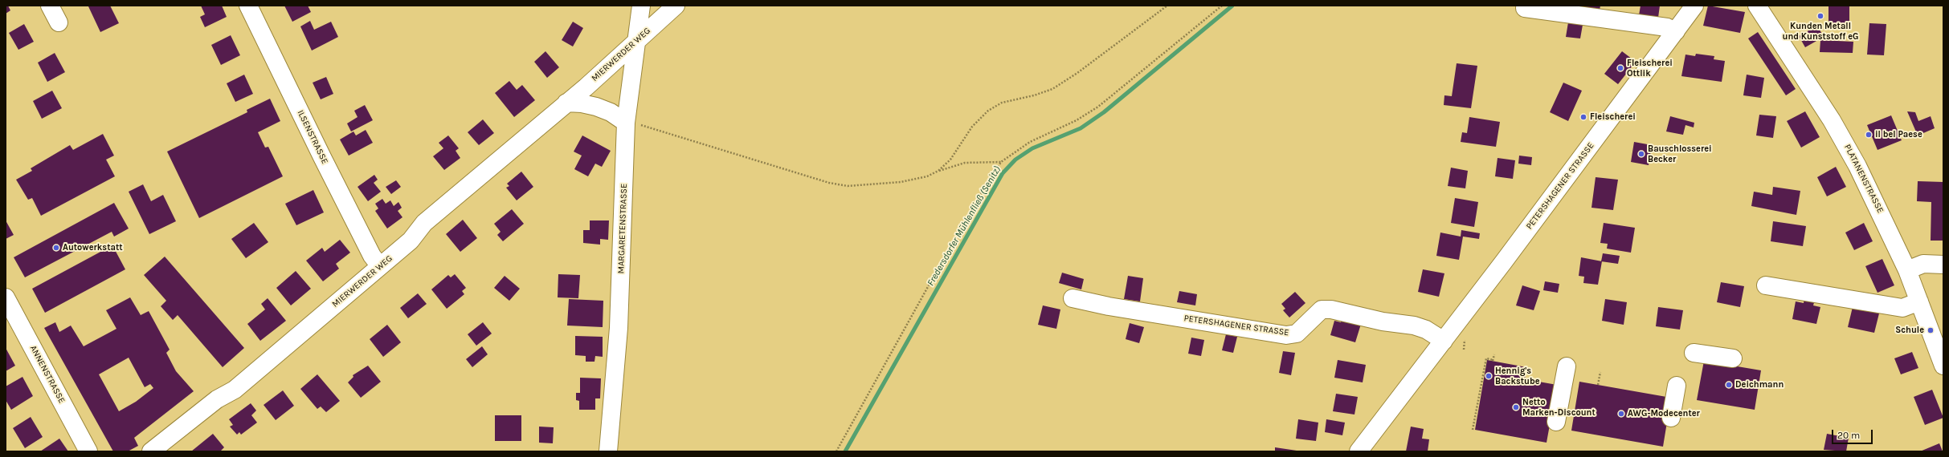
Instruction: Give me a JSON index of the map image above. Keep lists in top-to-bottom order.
{
  "streets": {
    "street": [
      "MIERWERDER WEG",
      "ILSENSTRASSE",
      "PLATANENSTRASSE",
      "PETERSHAGENER STRASSE",
      "MARGARETENSTRASSE",
      "ANNENSTRASSE"
    ]
  },
  "crossings": [
    ["MIERWERDER WEG", "ILSENSTRASSE"],
    ["MIERWERDER WEG", "MARGARETENSTRASSE"]
  ],
  "water": ["Fredersdorfer Mühlenfließ (Senitz)"],
  "places": [
    "Kunden Metall und Kunststoff eG",
    "Fleischerei Ottlik",
    "Fleischerei",
    "il bel Paese",
    "Bauschlosserei Becker",
    "Autowerkstatt",
    "Schule",
    "Hennig's Backstube",
    "Deichmann",
    "Netto Marken-Discount",
    "AWG-Modecenter"
  ],
  "scale_bar": "20 m"
}
